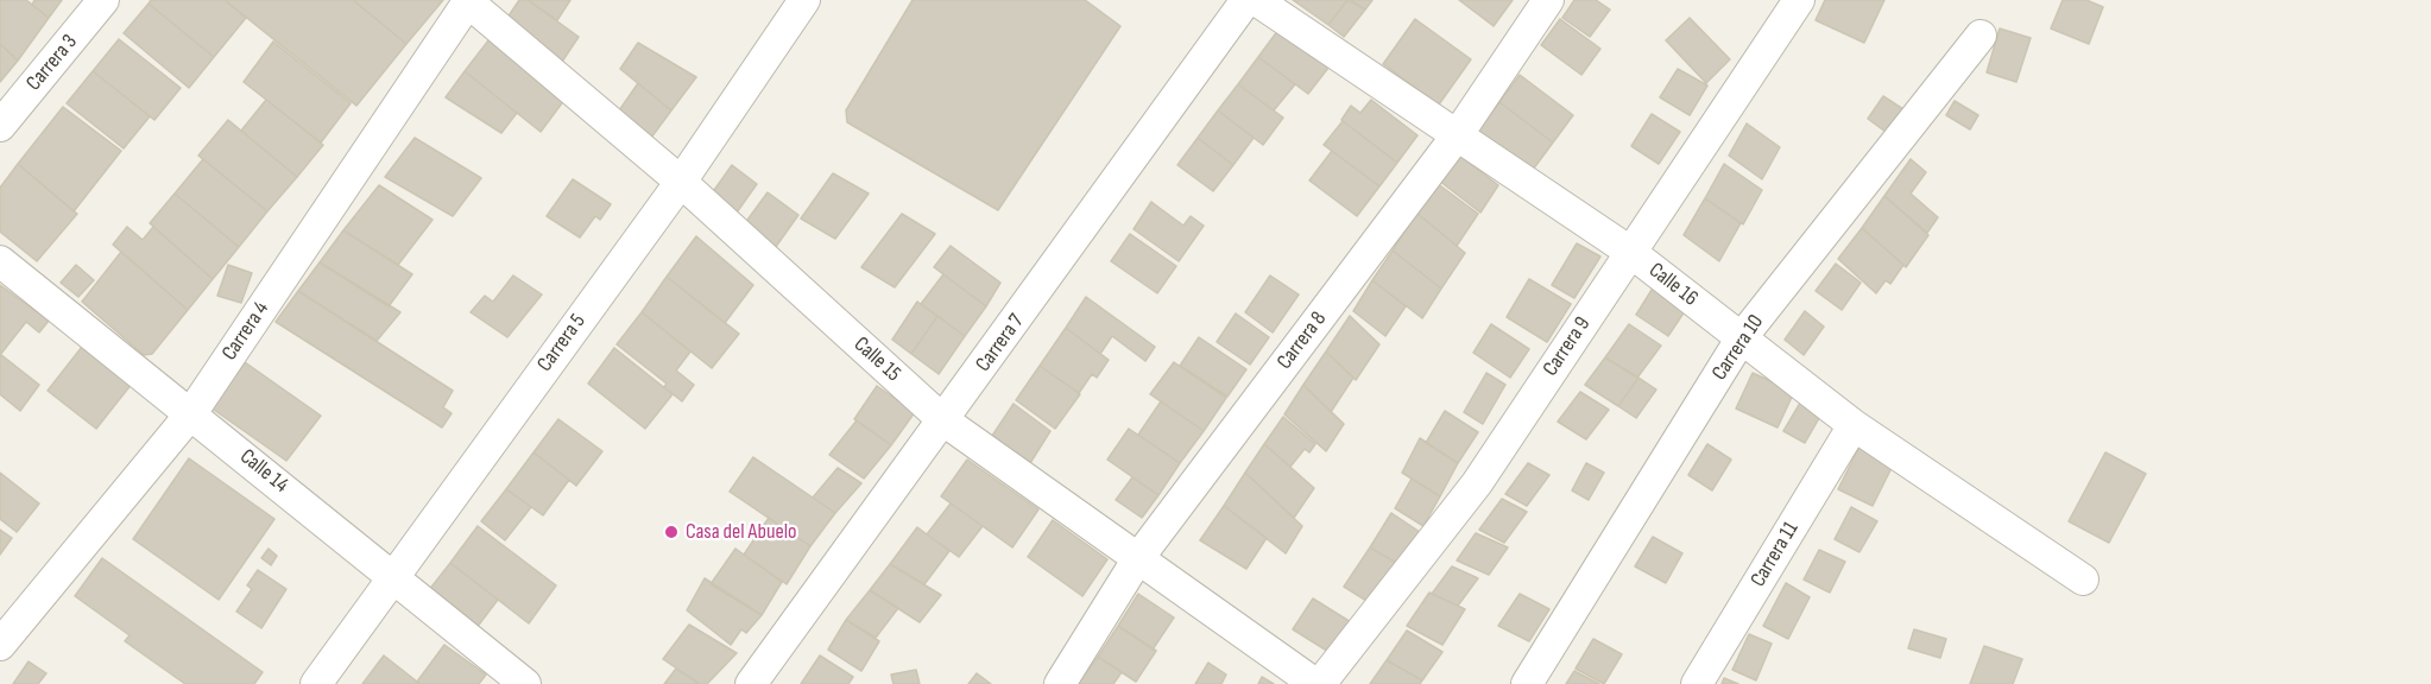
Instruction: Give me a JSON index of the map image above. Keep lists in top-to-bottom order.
{
  "streets": {
    "street": [
      "Carrera 3",
      "Calle 16",
      "Carrera 4",
      "Carrera 8",
      "Carrera 5",
      "Carrera 7",
      "Carrera 9",
      "Carrera 10",
      "Calle 15",
      "Calle 14",
      "Carrera 11"
    ]
  },
  "crossings": [
    ["Calle 16", "Carrera 8"],
    ["Calle 16", "Carrera 9"],
    ["Calle 16", "Carrera 10"],
    ["Calle 16", "Carrera 11"],
    ["Carrera 4", "Calle 15"],
    ["Carrera 4", "Calle 14"],
    ["Carrera 8", "Calle 15"],
    ["Carrera 5", "Calle 15"],
    ["Carrera 5", "Calle 14"],
    ["Carrera 7", "Calle 15"],
    ["Carrera 9", "Calle 15"]
  ],
  "places": ["Casa del Abuelo"]
}
